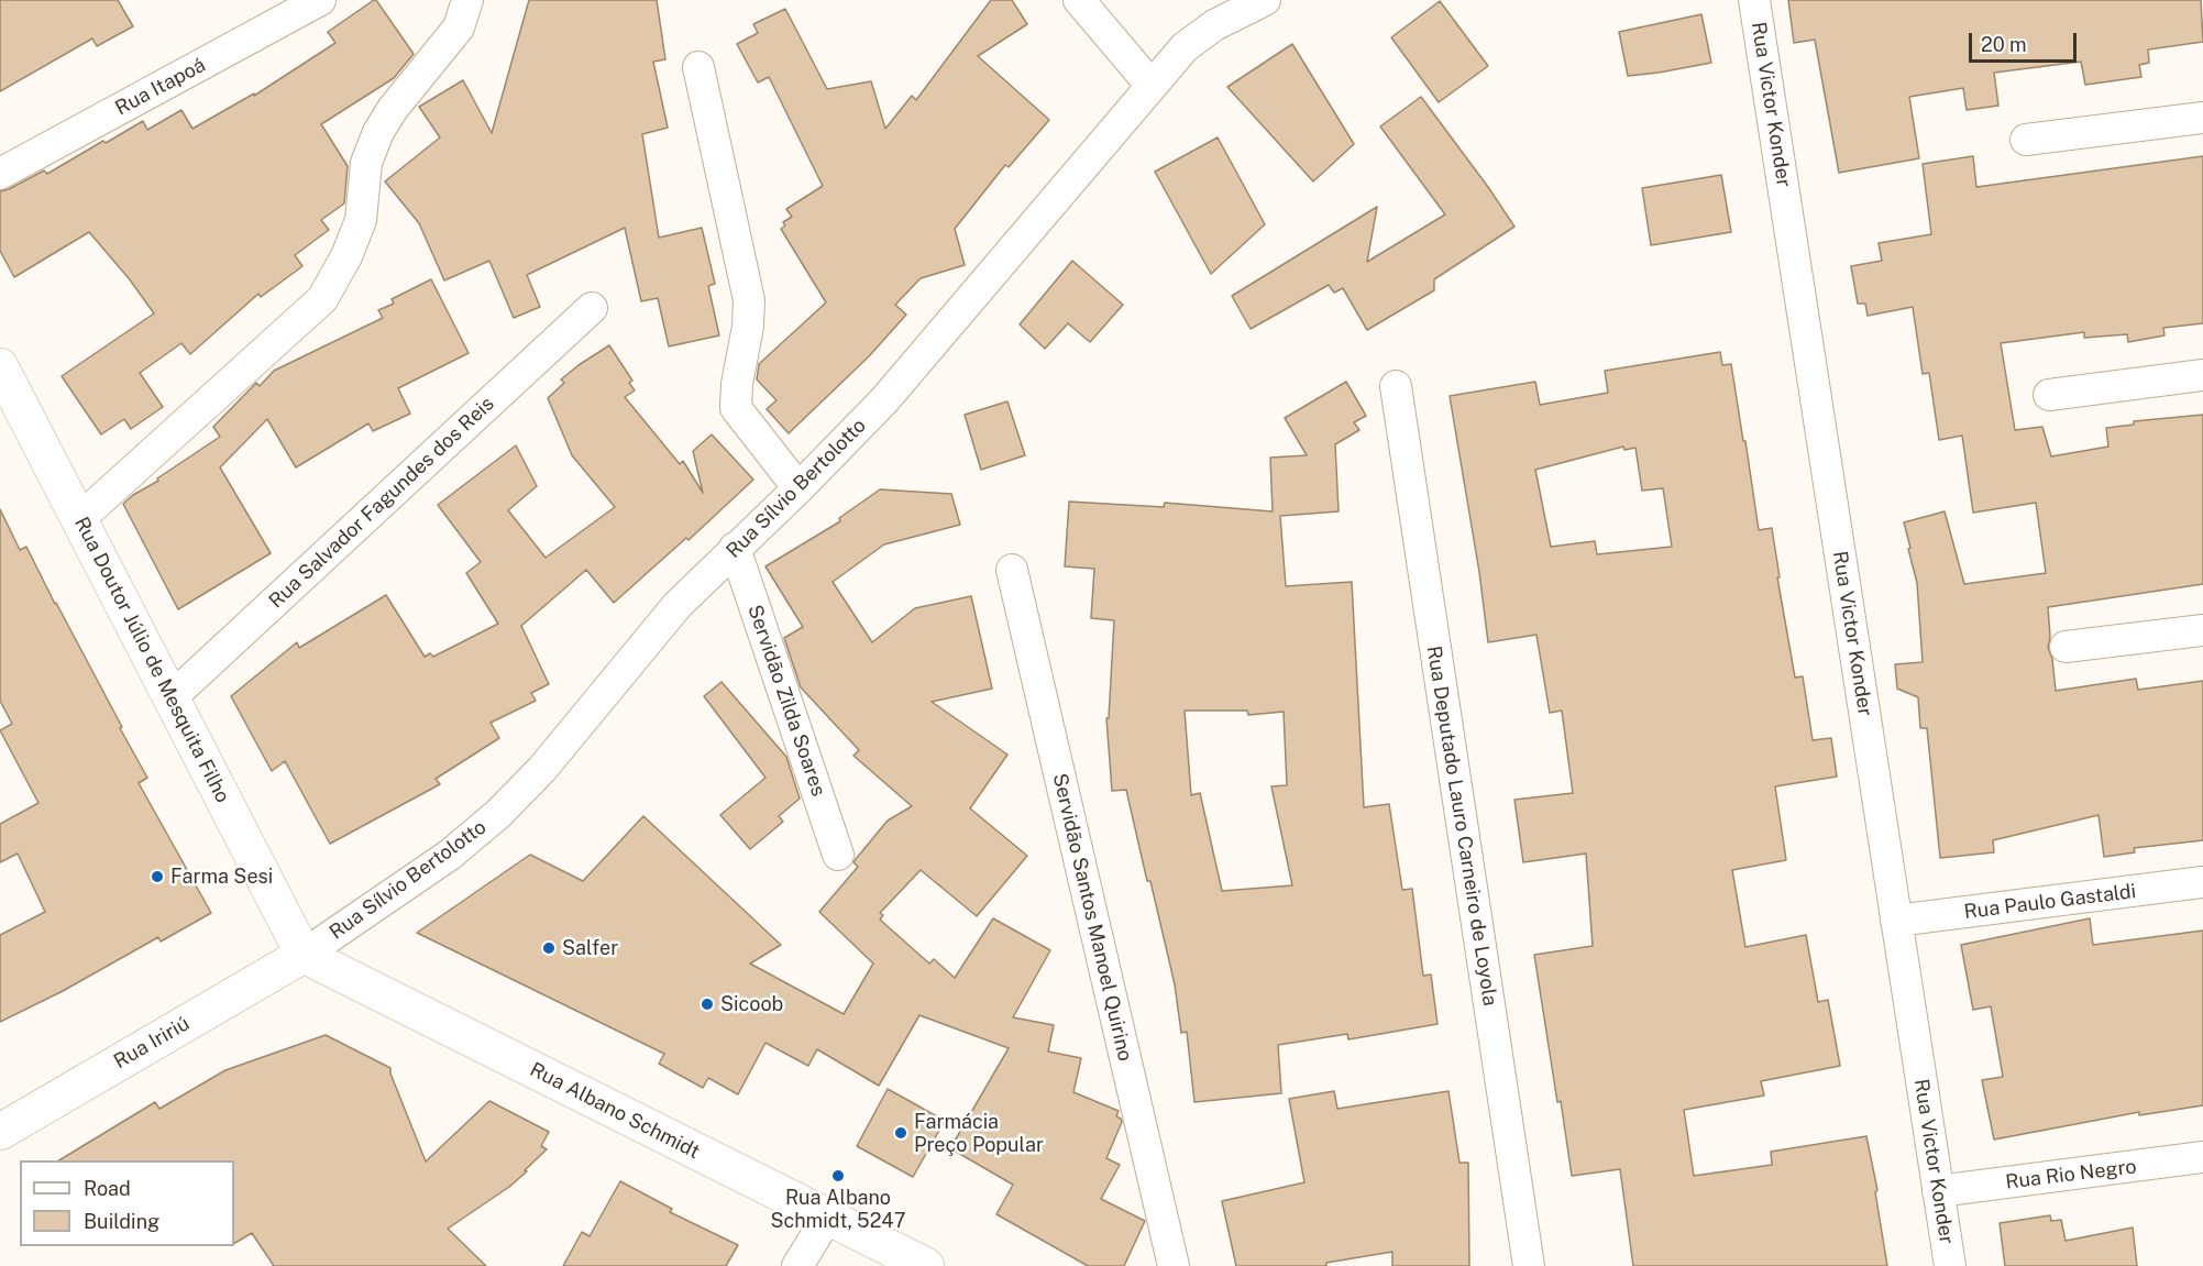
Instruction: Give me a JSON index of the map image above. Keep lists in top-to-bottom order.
{
  "streets": {
    "main road": ["Rua Doutor Júlio de Mesquita Filho", "Rua Iririú", "Rua Albano Schmidt"],
    "street": [
      "Rua Itapoá",
      "Rua Victor Konder",
      "Rua Sílvio Bertolotto",
      "Rua Salvador Fagundes dos Reis",
      "Servidão Zilda Soares",
      "Rua Deputado Lauro Carneiro de Loyola",
      "Rua Paulo Gastaldi",
      "Servidão Santos Manoel Quirino",
      "Rua Rio Negro"
    ]
  },
  "crossings": [
    ["Rua Victor Konder", "Rua Paulo Gastaldi"],
    ["Rua Victor Konder", "Rua Rio Negro"],
    ["Rua Sílvio Bertolotto", "Rua Doutor Júlio de Mesquita Filho"],
    ["Rua Sílvio Bertolotto", "Servidão Zilda Soares"],
    ["Rua Sílvio Bertolotto", "Rua Iririú"],
    ["Rua Sílvio Bertolotto", "Rua Albano Schmidt"],
    ["Rua Salvador Fagundes dos Reis", "Rua Doutor Júlio de Mesquita Filho"],
    ["Rua Doutor Júlio de Mesquita Filho", "Rua Iririú"],
    ["Rua Doutor Júlio de Mesquita Filho", "Rua Albano Schmidt"],
    ["Rua Iririú", "Rua Albano Schmidt"]
  ],
  "places": [
    "Farma Sesi",
    "Salfer",
    "Sicoob",
    "Farmácia Preço Popular",
    "Rua Albano Schmidt, 5247"
  ],
  "legend": ["Road", "Building"],
  "scale_bar": "20 m"
}
